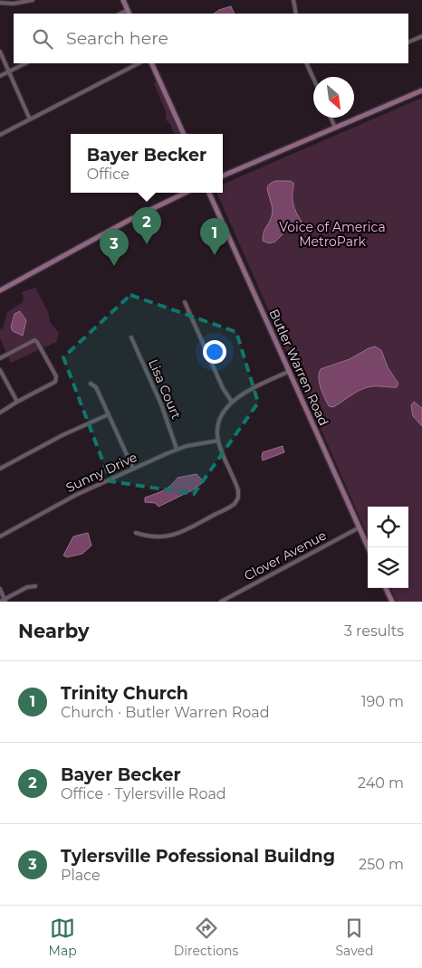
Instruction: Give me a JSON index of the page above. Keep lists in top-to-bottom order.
{
  "streets": {
    "main road": ["Butler Warren Road"],
    "street": ["Lisa Court", "Sunny Drive", "Clover Avenue"]
  },
  "crossings": [
    ["Butler Warren Road", "Clover Avenue"],
    ["Lisa Court", "Sunny Drive"]
  ],
  "parks": ["Voice of America MetroPark"],
  "north": "bottom right",
  "page": {
    "search": "Search here",
    "popup": ["Bayer Becker", "Office"],
    "pins": ["2", "1", "3"],
    "heading": ["Nearby", "3 results"],
    "list": [
      {
        "mark": "1",
        "name": "Trinity Church",
        "note": "Church · Butler Warren Road",
        "value": "190 m"
      },
      {
        "mark": "2",
        "name": "Bayer Becker",
        "note": "Office · Tylersville Road",
        "value": "240 m"
      },
      {
        "mark": "3",
        "name": "Tylersville Pofessional Buildng",
        "note": "Place",
        "value": "250 m"
      }
    ],
    "nav": ["Map", "Directions", "Saved"]
  }
}
